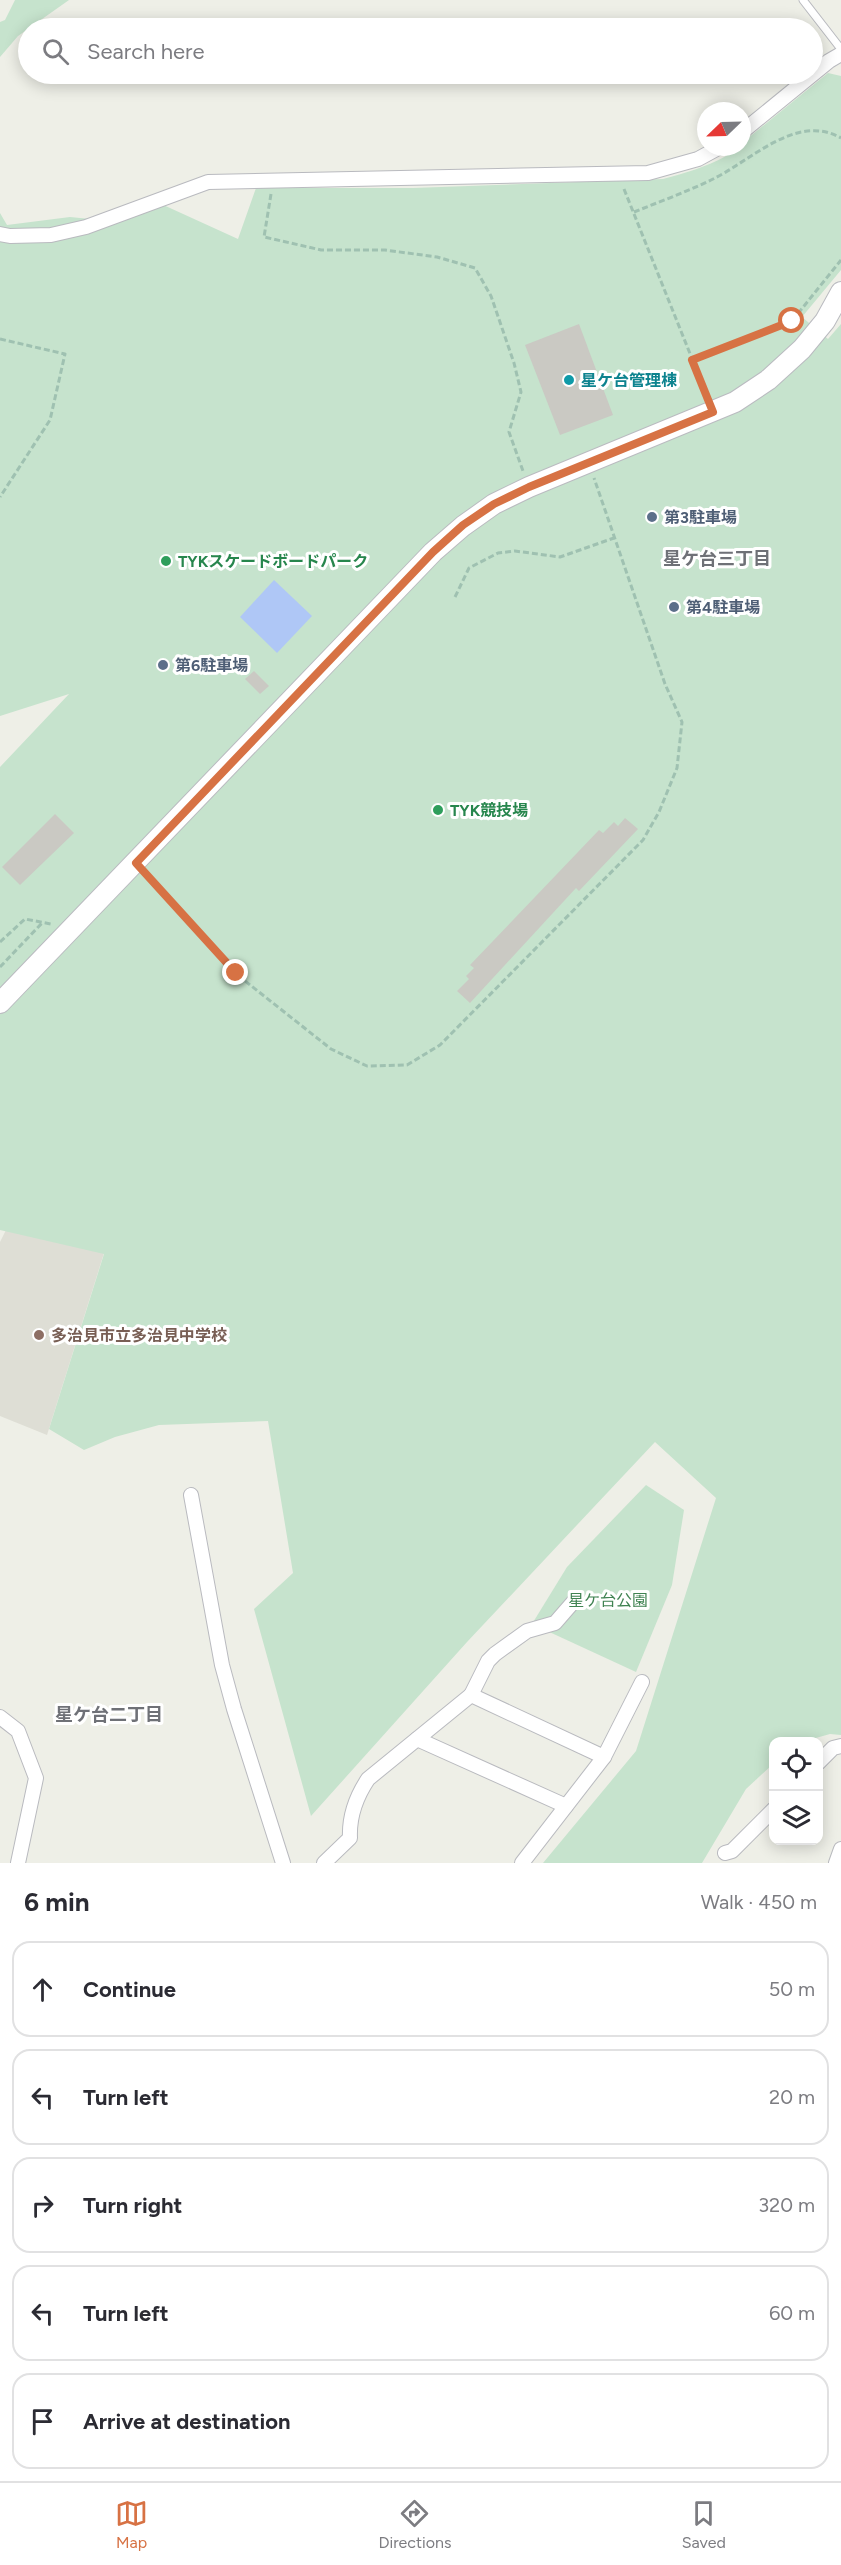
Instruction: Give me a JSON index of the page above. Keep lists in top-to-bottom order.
{
  "districts": ["星ケ台三丁目", "星ケ台二丁目"],
  "parks": ["星ケ台公園"],
  "places": [
    "星ケ台管理棟",
    "第3駐車場",
    "TYKスケードボードパーク",
    "第4駐車場",
    "第6駐車場",
    "TYK競技場",
    "多治見市立多治見中学校"
  ],
  "north": "bottom left",
  "page": {
    "search": "Search here",
    "heading": ["6 min", "Walk · 450 m"],
    "list": [
      ["Continue", "50 m"],
      ["Turn left", "20 m"],
      ["Turn right", "320 m"],
      ["Turn left", "60 m"],
      "Arrive at destination"
    ],
    "nav": ["Map", "Directions", "Saved"]
  }
}
